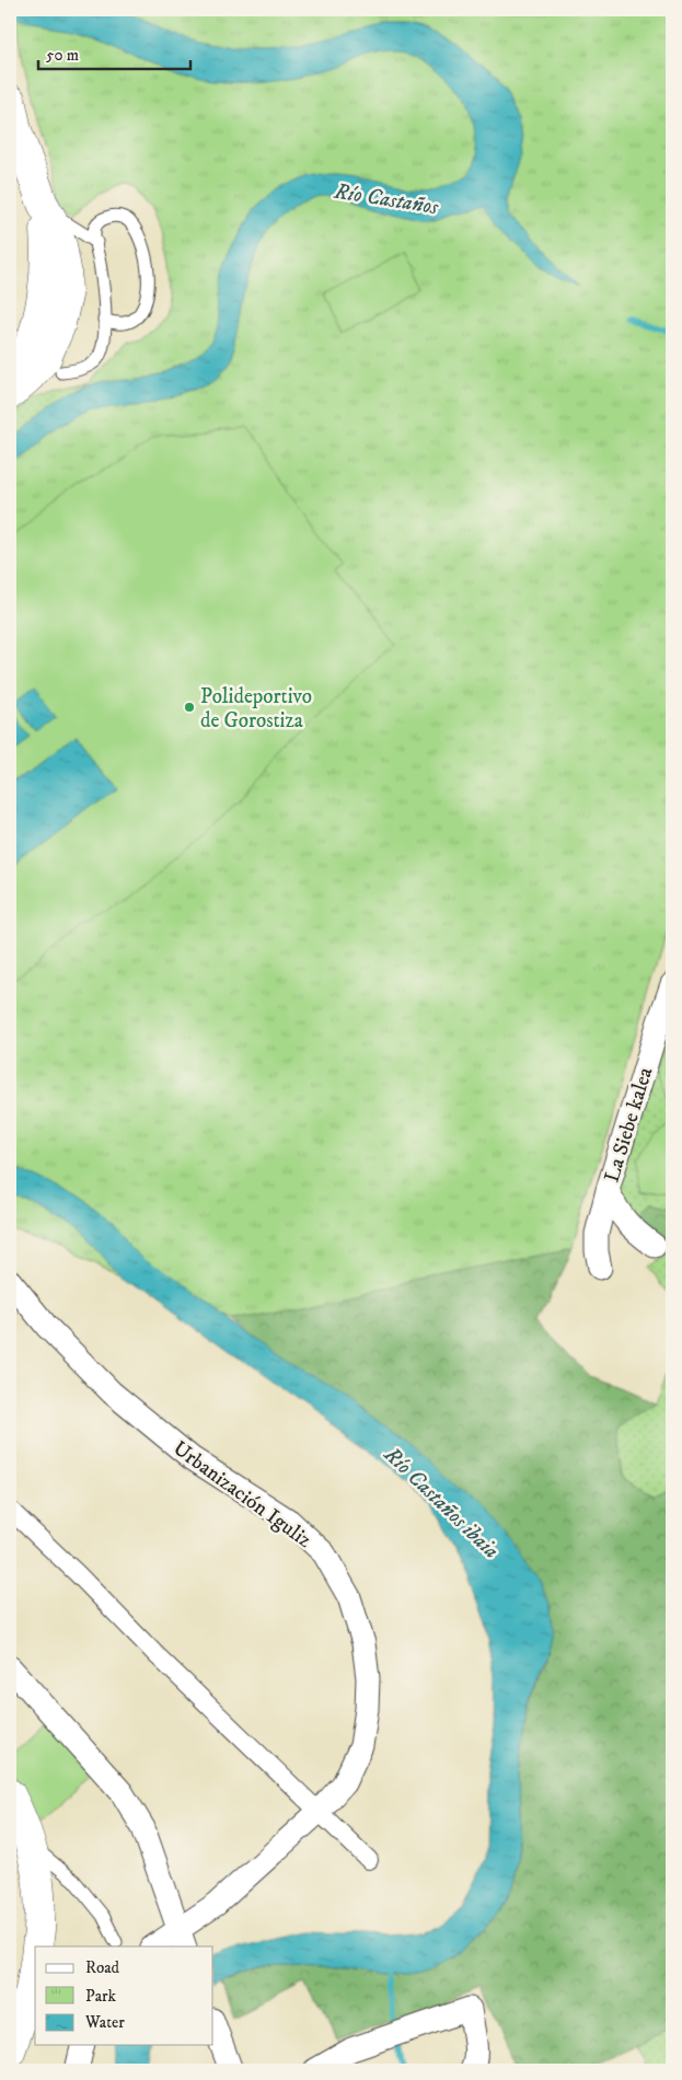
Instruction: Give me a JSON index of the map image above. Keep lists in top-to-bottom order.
{
  "streets": {
    "street": ["La Siebe kalea", "Urbanización Iguliz"]
  },
  "water": ["Río Castaños", "Río Castaños ibaia"],
  "places": ["Polideportivo de Gorostiza"],
  "legend": ["Road", "Park", "Water"],
  "scale_bar": "50 m"
}
